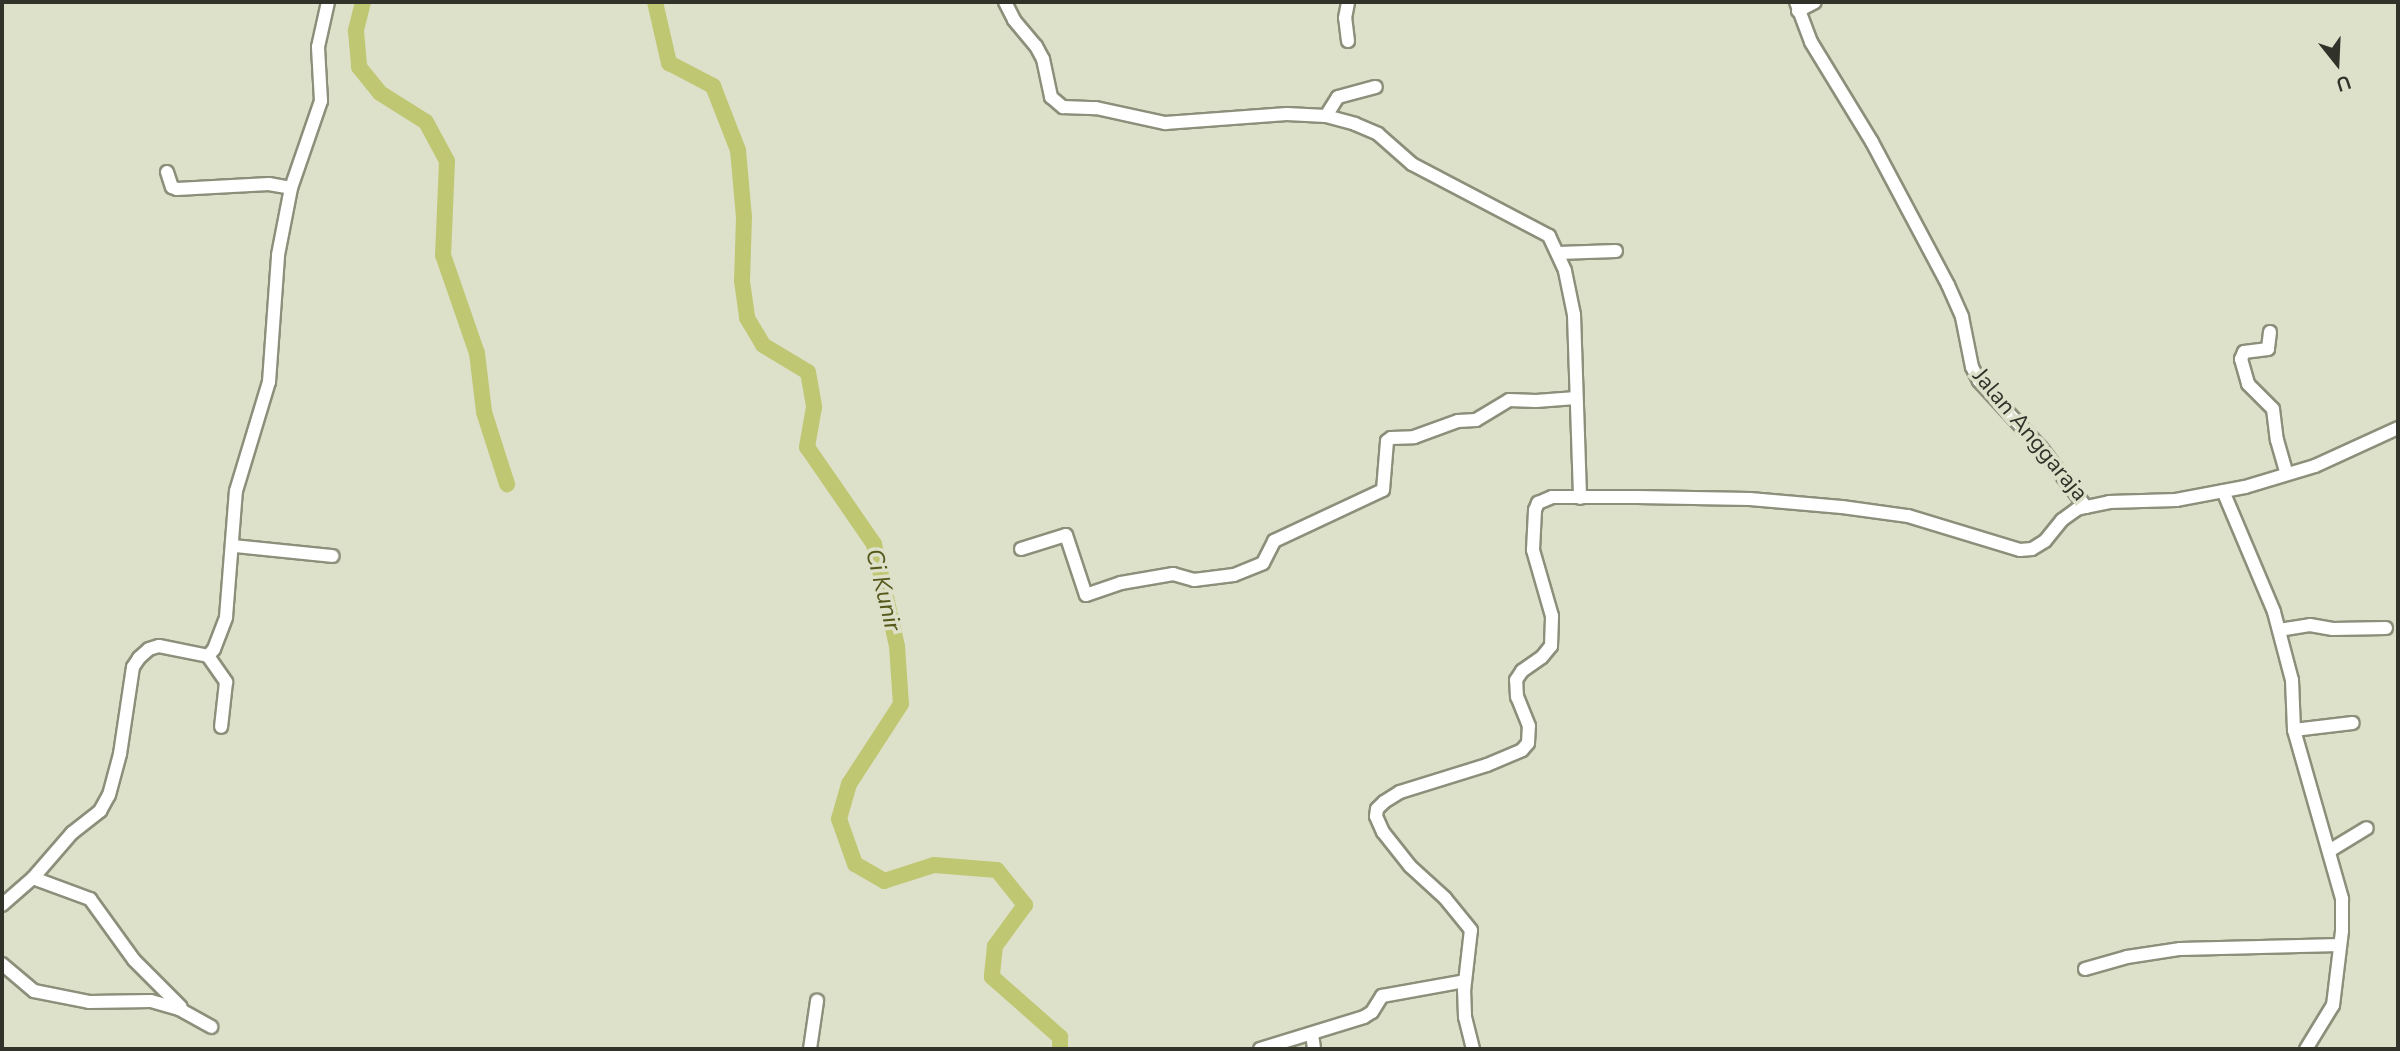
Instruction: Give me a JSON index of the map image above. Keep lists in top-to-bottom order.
{
  "streets": {
    "street": ["Jalan Anggaraja"]
  },
  "water": ["Ci Kunir"],
  "north": "bottom"
}
